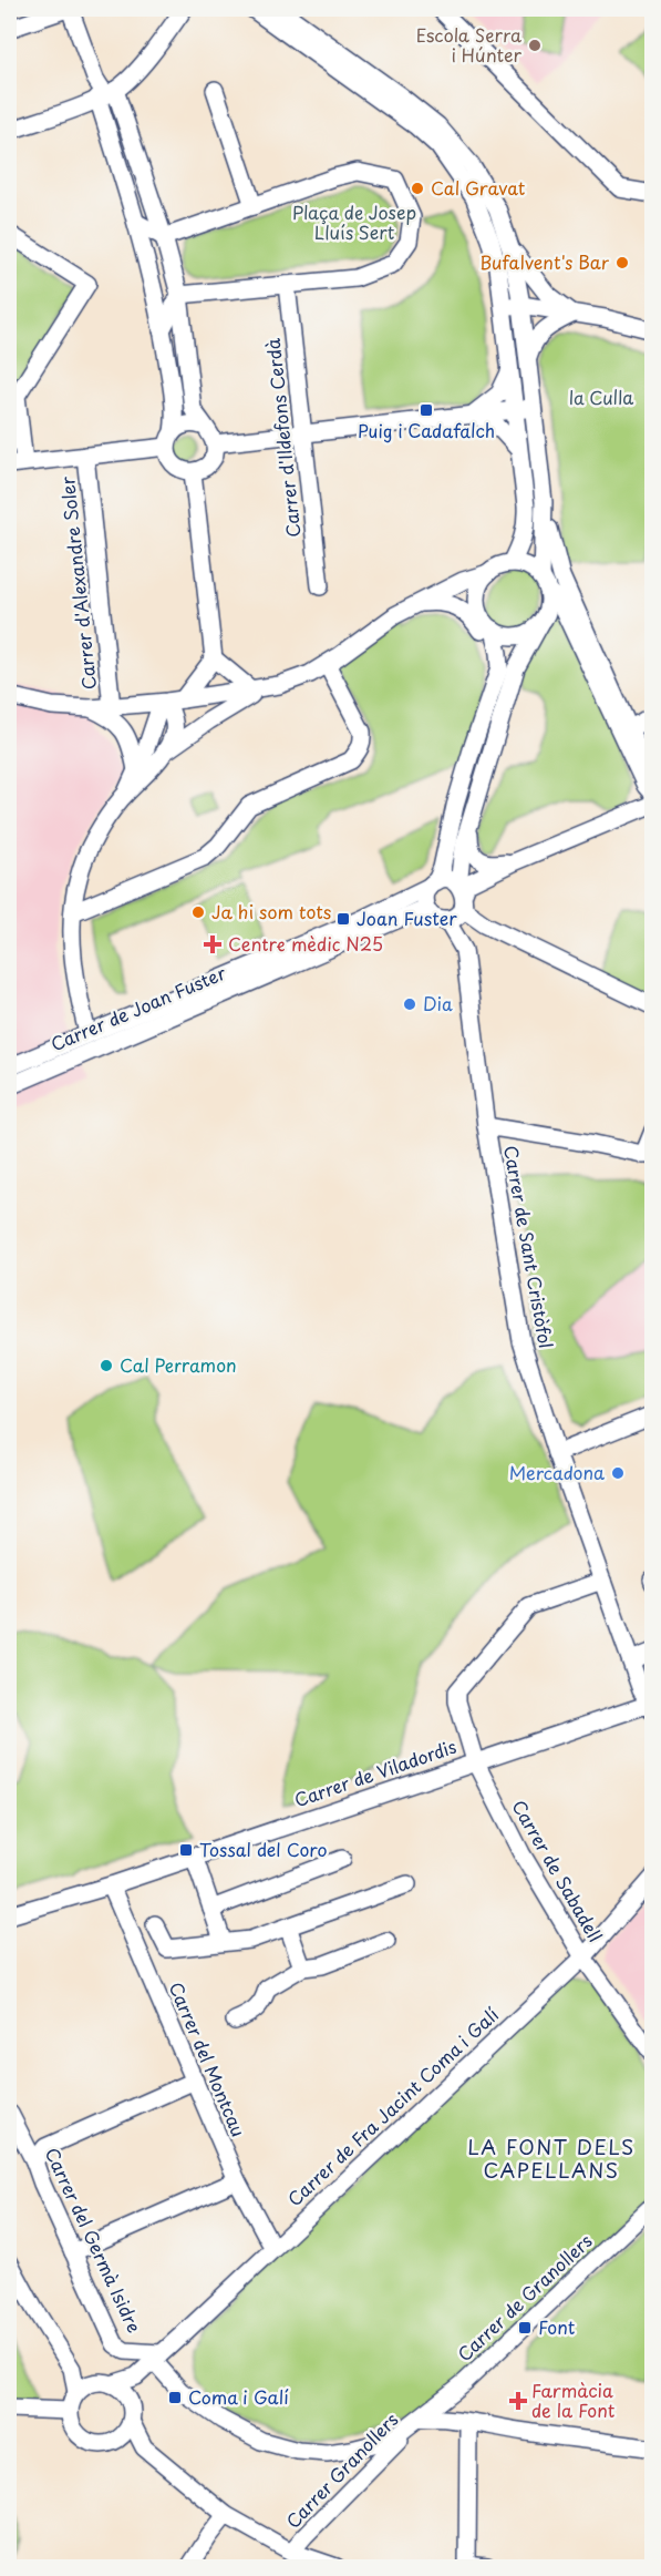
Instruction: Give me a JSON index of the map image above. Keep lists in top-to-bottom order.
{
  "streets": {
    "street": [
      "Carrer d'Ildefons Cerdà",
      "Carrer d'Alexandre Soler",
      "Carrer de Joan Fuster",
      "Carrer de Sant Cristòfol",
      "Carrer de Viladordis",
      "Carrer de Sabadell",
      "Carrer del Montcau",
      "Carrer de Fra Jacint Coma i Galí",
      "Carrer del Germà Isidre",
      "Carrer de Granollers",
      "Carrer Granollers"
    ]
  },
  "crossings": [
    ["Carrer de Joan Fuster", "Carrer de Sant Cristòfol"],
    ["Carrer de Sant Cristòfol", "Carrer de Viladordis"],
    ["Carrer de Sant Cristòfol", "Carrer de Sabadell"],
    ["Carrer de Viladordis", "Carrer de Sabadell"],
    ["Carrer de Viladordis", "Carrer del Montcau"],
    ["Carrer de Sabadell", "Carrer de Fra Jacint Coma i Galí"],
    ["Carrer del Montcau", "Carrer de Fra Jacint Coma i Galí"],
    ["Carrer de Fra Jacint Coma i Galí", "Carrer del Germà Isidre"],
    ["Carrer de Granollers", "Carrer Granollers"]
  ],
  "districts": ["LA FONT DELS CAPELLANS"],
  "parks": ["Plaça de Josep Lluís Sert", "la Culla"],
  "places": {
    "other": [
      "Escola Serra i Húnter",
      "Cal Gravat",
      "Bufalvent's Bar",
      "Ja hi som tots",
      "Dia",
      "Cal Perramon",
      "Mercadona"
    ],
    "transit": [
      "Puig i Cadafalch",
      "Joan Fuster",
      "Tossal del Coro",
      "Font",
      "Coma i Galí"
    ],
    "health": ["Centre mèdic N25", "Farmàcia de la Font"]
  }
}
